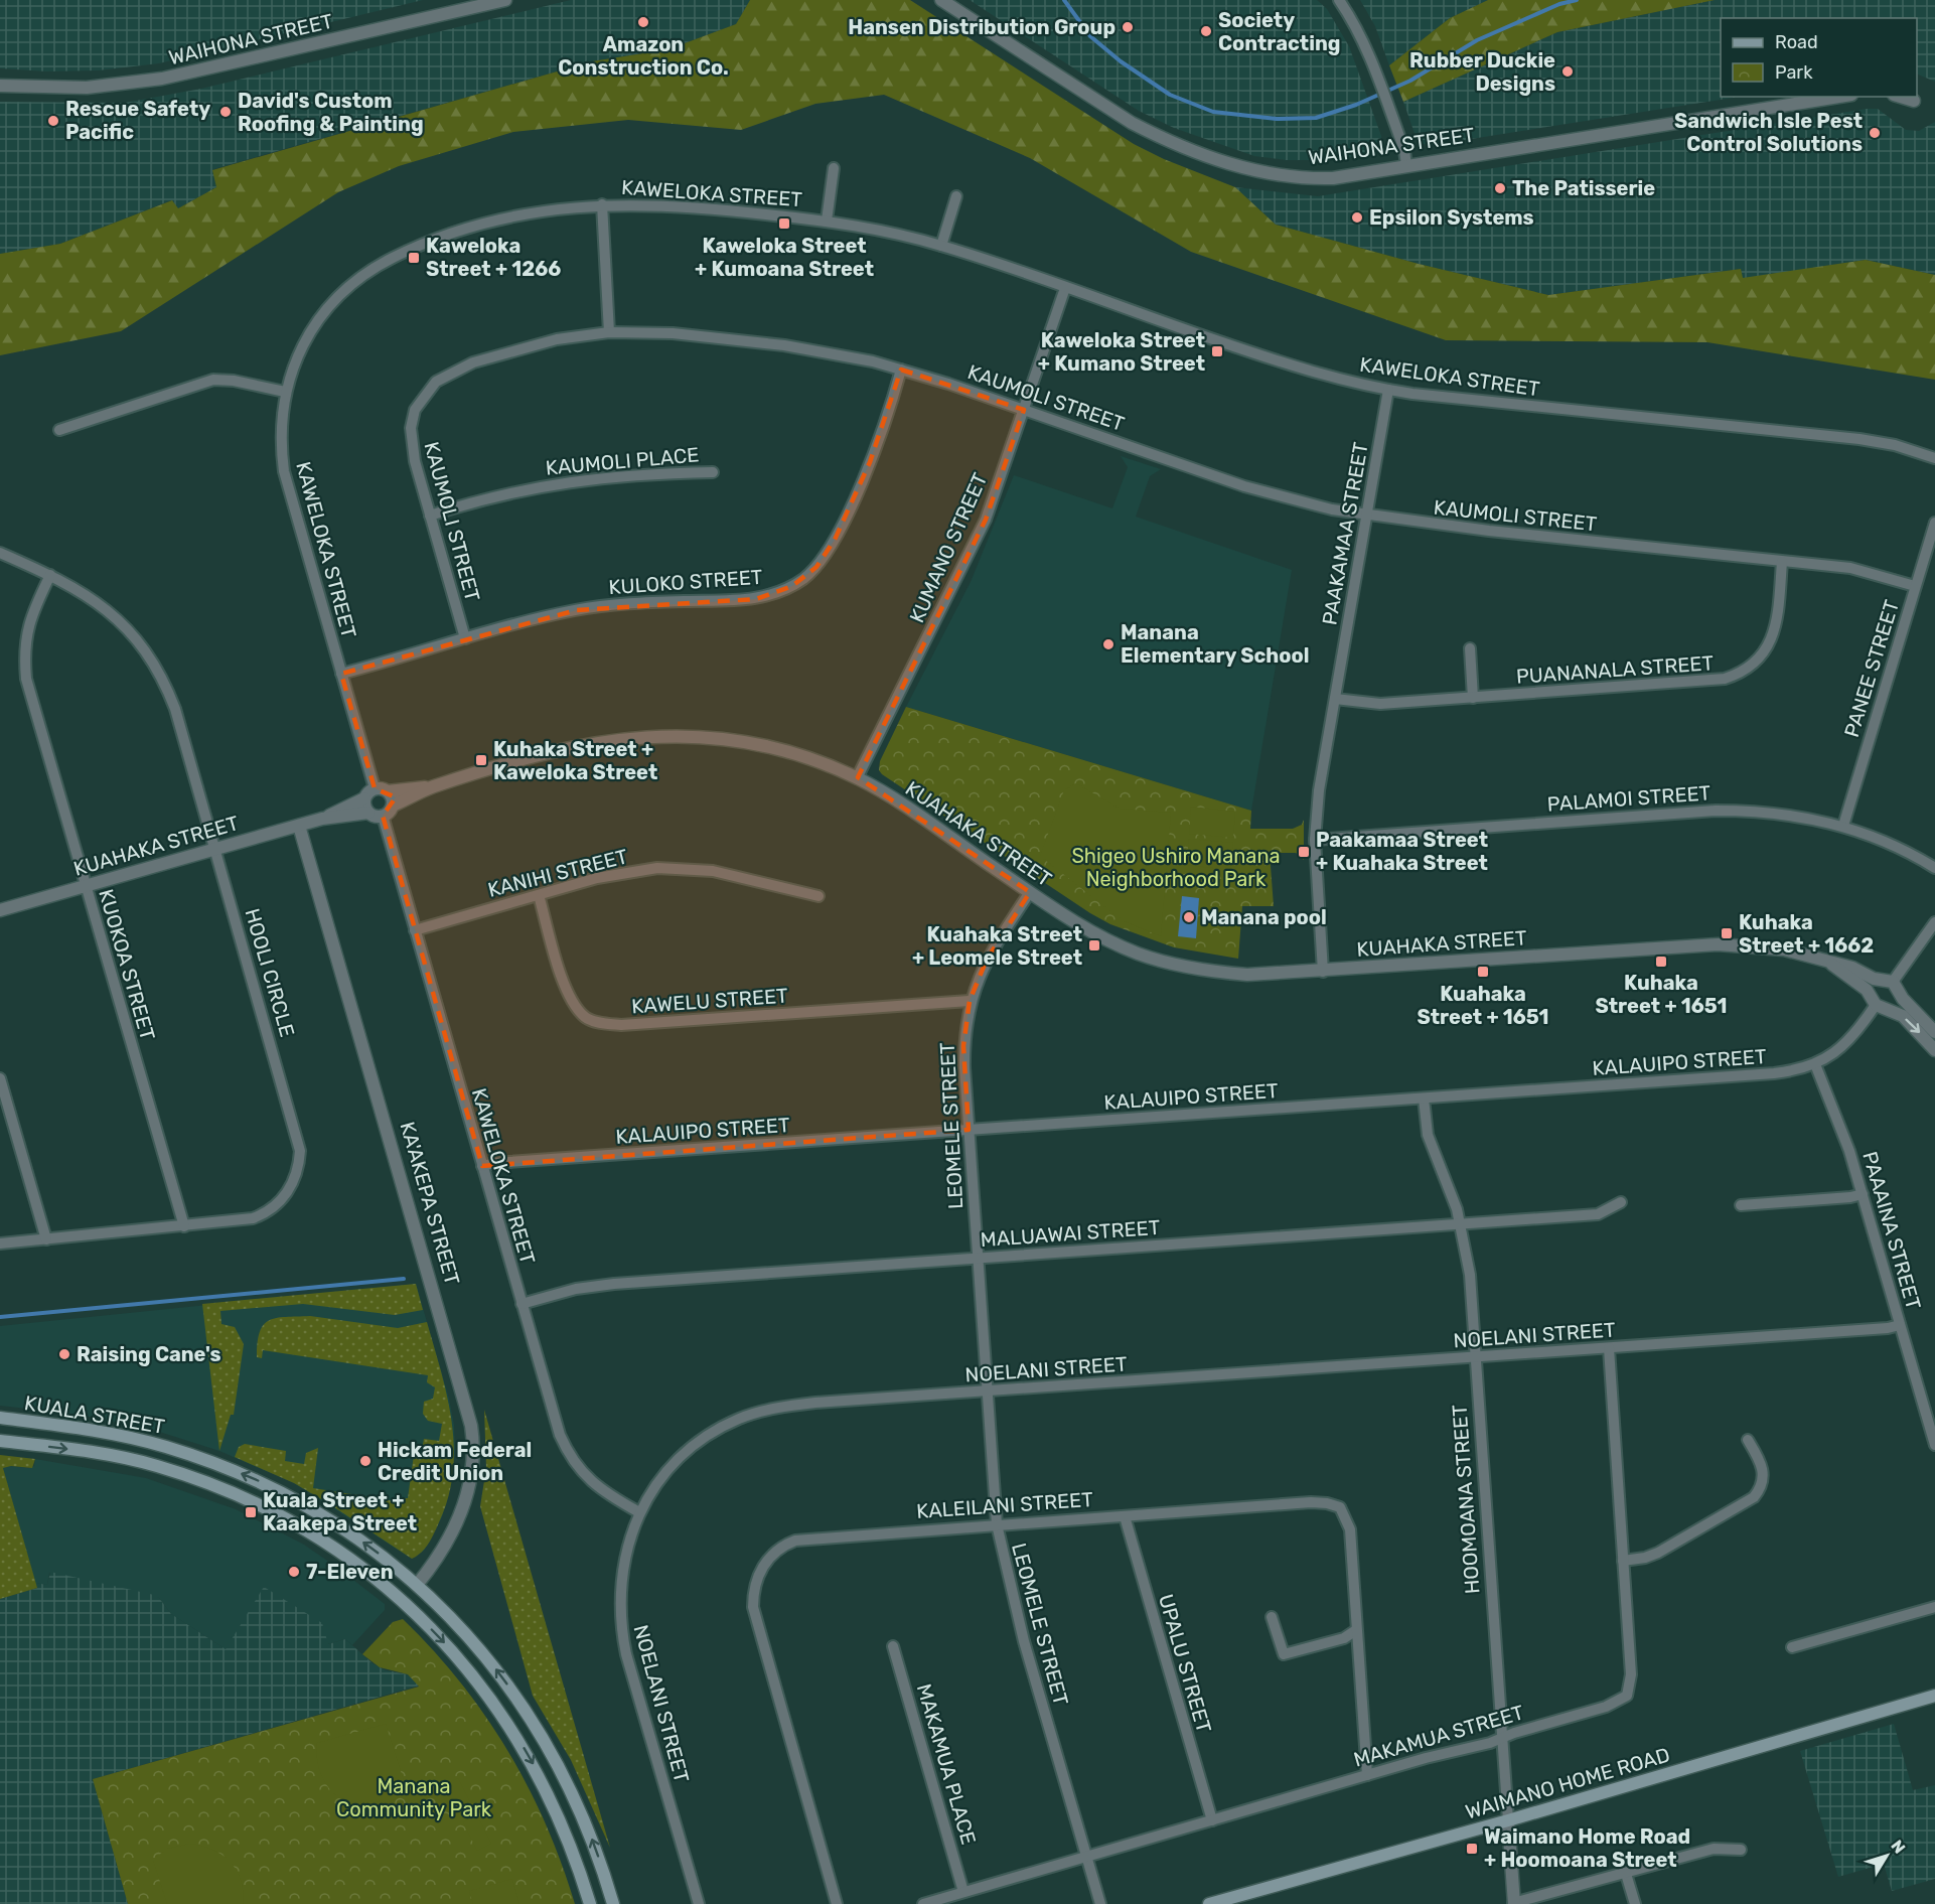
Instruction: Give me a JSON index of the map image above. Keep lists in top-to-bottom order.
{
  "streets": {
    "main road": ["KUALA STREET", "WAIMANO HOME ROAD"],
    "street": [
      "WAIHONA STREET",
      "KAWELOKA STREET",
      "KAUMOLI STREET",
      "KAUMOLI PLACE",
      "PAAKAMAA STREET",
      "KUMANO STREET",
      "KULOKO STREET",
      "PANEE STREET",
      "PUANANALA STREET",
      "PALAMOI STREET",
      "KUAHAKA STREET",
      "KANIHI STREET",
      "KUOKOA STREET",
      "HOOLI CIRCLE",
      "KAWELU STREET",
      "KALAUIPO STREET",
      "LEOMELE STREET",
      "KA'AKEPA STREET",
      "PAAAINA STREET",
      "MALUAWAI STREET",
      "NOELANI STREET",
      "HOOMOANA STREET",
      "KALEILANI STREET",
      "UPALU STREET",
      "MAKAMUA STREET",
      "MAKAMUA PLACE"
    ]
  },
  "crossings": [
    ["KAWELOKA STREET", "PAAKAMAA STREET"],
    ["KAWELOKA STREET", "KUMANO STREET"],
    ["KAWELOKA STREET", "KULOKO STREET"],
    ["KAWELOKA STREET", "KUAHAKA STREET"],
    ["KAWELOKA STREET", "KANIHI STREET"],
    ["KAWELOKA STREET", "KALAUIPO STREET"],
    ["KAWELOKA STREET", "MALUAWAI STREET"],
    ["KAWELOKA STREET", "NOELANI STREET"],
    ["KAUMOLI STREET", "KAUMOLI PLACE"],
    ["KAUMOLI STREET", "PAAKAMAA STREET"],
    ["KAUMOLI STREET", "KUMANO STREET"],
    ["KAUMOLI STREET", "KULOKO STREET"],
    ["KAUMOLI STREET", "PANEE STREET"],
    ["KAUMOLI STREET", "PUANANALA STREET"],
    ["PAAKAMAA STREET", "PUANANALA STREET"],
    ["PAAKAMAA STREET", "PALAMOI STREET"],
    ["PAAKAMAA STREET", "KUAHAKA STREET"],
    ["KUMANO STREET", "KUAHAKA STREET"],
    ["PANEE STREET", "PALAMOI STREET"],
    ["KUAHAKA STREET", "KUOKOA STREET"],
    ["KUAHAKA STREET", "HOOLI CIRCLE"],
    ["KUAHAKA STREET", "KALAUIPO STREET"],
    ["KUAHAKA STREET", "LEOMELE STREET"],
    ["KUAHAKA STREET", "KA'AKEPA STREET"],
    ["KANIHI STREET", "KAWELU STREET"],
    ["KUOKOA STREET", "HOOLI CIRCLE"],
    ["KAWELU STREET", "LEOMELE STREET"],
    ["KALAUIPO STREET", "LEOMELE STREET"],
    ["KALAUIPO STREET", "PAAAINA STREET"],
    ["KALAUIPO STREET", "HOOMOANA STREET"],
    ["LEOMELE STREET", "MALUAWAI STREET"],
    ["LEOMELE STREET", "NOELANI STREET"],
    ["LEOMELE STREET", "KALEILANI STREET"],
    ["LEOMELE STREET", "MAKAMUA STREET"],
    ["KA'AKEPA STREET", "KUALA STREET"],
    ["PAAAINA STREET", "NOELANI STREET"],
    ["MALUAWAI STREET", "HOOMOANA STREET"],
    ["NOELANI STREET", "HOOMOANA STREET"],
    ["NOELANI STREET", "MAKAMUA STREET"],
    ["HOOMOANA STREET", "MAKAMUA STREET"],
    ["HOOMOANA STREET", "WAIMANO HOME ROAD"],
    ["KALEILANI STREET", "UPALU STREET"],
    ["KALEILANI STREET", "MAKAMUA STREET"],
    ["UPALU STREET", "MAKAMUA STREET"],
    ["MAKAMUA STREET", "MAKAMUA PLACE"]
  ],
  "parks": ["Shigeo Ushiro Manana Neighborhood Park", "Manana Community Park"],
  "places": {
    "other": [
      "Amazon Construction Co.",
      "Hansen Distribution Group",
      "Society Contracting",
      "Rubber Duckie Designs",
      "David's Custom Roofing & Painting",
      "Rescue Safety Pacific",
      "Sandwich Isle Pest Control Solutions",
      "The Patisserie",
      "Epsilon Systems",
      "Manana Elementary School",
      "Manana pool",
      "Raising Cane's",
      "Hickam Federal Credit Union",
      "7-Eleven"
    ],
    "transit": [
      "Kaweloka Street + Kumoana Street",
      "Kaweloka Street + 1266",
      "Kaweloka Street + Kumano Street",
      "Kuhaka Street + Kaweloka Street",
      "Paakamaa Street + Kuahaka Street",
      "Kuhaka Street + 1662",
      "Kuahaka Street + Leomele Street",
      "Kuhaka Street + 1651",
      "Kuahaka Street + 1651",
      "Kuala Street + Kaakepa Street",
      "Waimano Home Road + Hoomoana Street"
    ]
  },
  "legend": ["Road", "Park"],
  "north": "top right"
}
